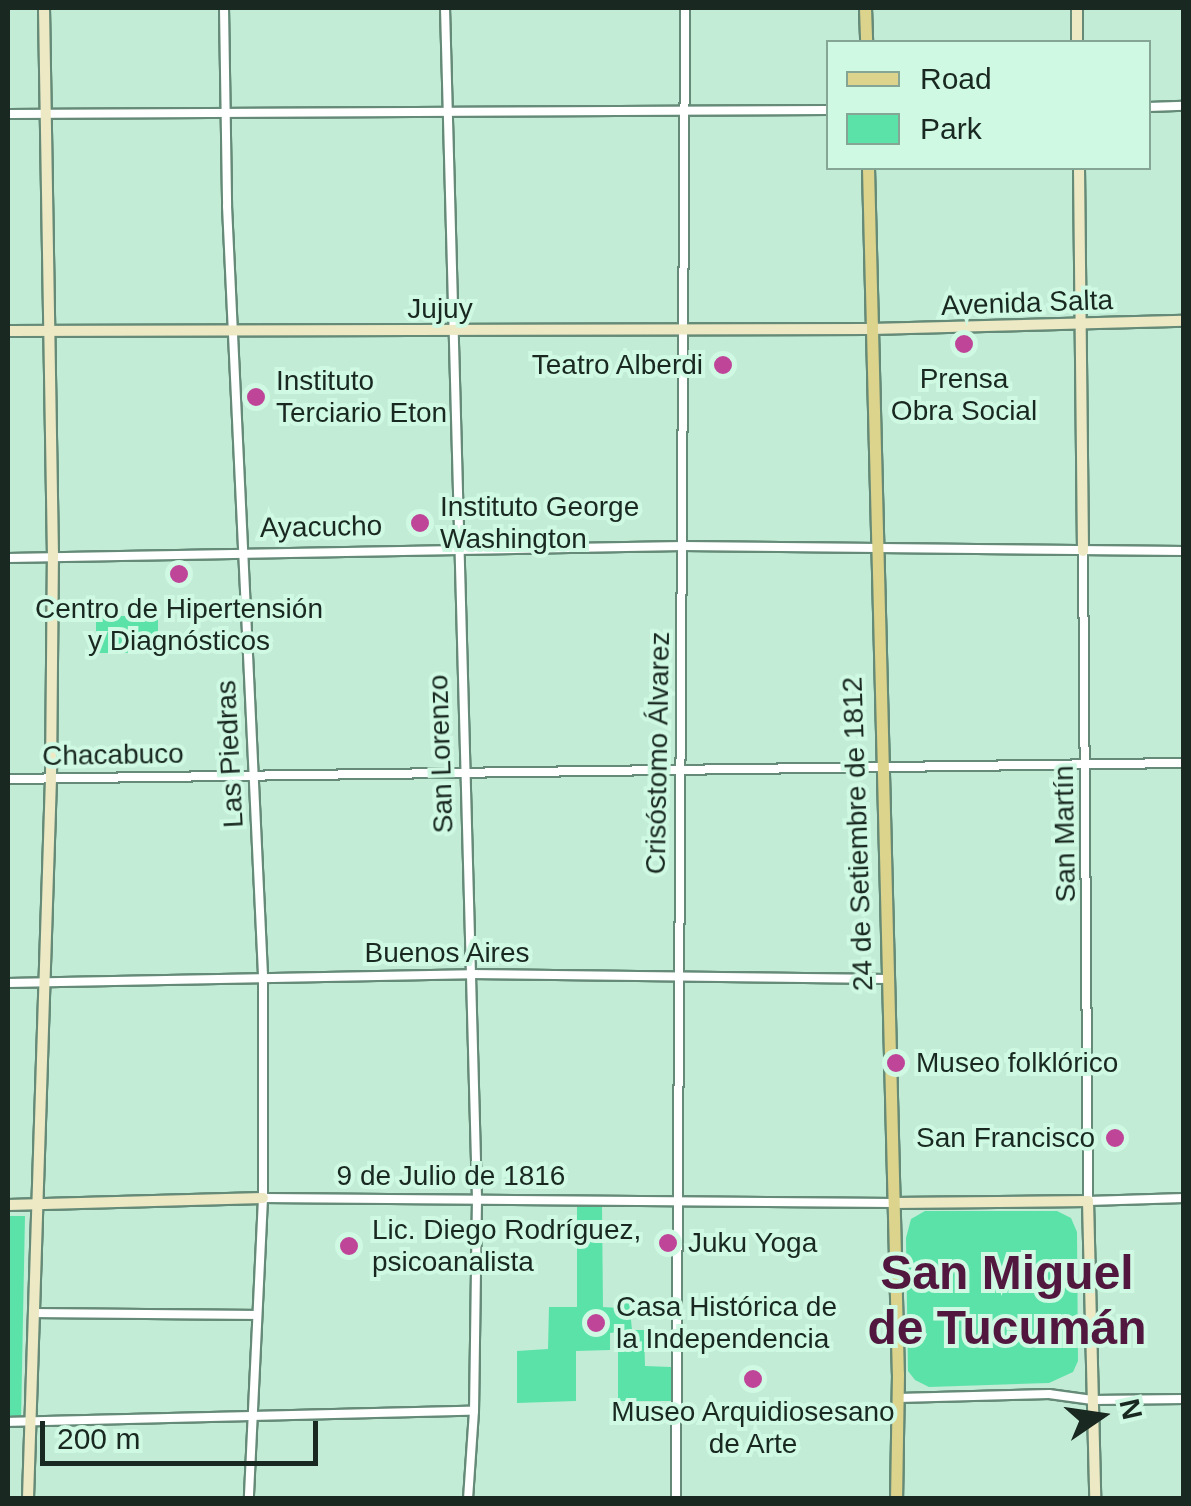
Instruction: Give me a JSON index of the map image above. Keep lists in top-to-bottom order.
{
  "streets": {
    "main road": ["24 de Setiembre de 1812"],
    "street": [
      "Avenida Salta",
      "Jujuy",
      "Ayacucho",
      "Crisóstomo Álvarez",
      "Las Piedras",
      "San Lorenzo",
      "Chacabuco",
      "San Martín",
      "Buenos Aires",
      "9 de Julio de 1816"
    ]
  },
  "crossings": [
    ["Avenida Salta", "Jujuy"],
    ["Avenida Salta", "24 de Setiembre de 1812"],
    ["Avenida Salta", "San Martín"],
    ["Jujuy", "Crisóstomo Álvarez"],
    ["Jujuy", "Las Piedras"],
    ["Jujuy", "San Lorenzo"],
    ["Jujuy", "24 de Setiembre de 1812"],
    ["Ayacucho", "Crisóstomo Álvarez"],
    ["Ayacucho", "Las Piedras"],
    ["Ayacucho", "San Lorenzo"],
    ["Ayacucho", "24 de Setiembre de 1812"],
    ["Ayacucho", "San Martín"],
    ["Crisóstomo Álvarez", "Chacabuco"],
    ["Crisóstomo Álvarez", "Buenos Aires"],
    ["Crisóstomo Álvarez", "9 de Julio de 1816"],
    ["Las Piedras", "Chacabuco"],
    ["Las Piedras", "Buenos Aires"],
    ["Las Piedras", "9 de Julio de 1816"],
    ["San Lorenzo", "Chacabuco"],
    ["San Lorenzo", "Buenos Aires"],
    ["San Lorenzo", "9 de Julio de 1816"],
    ["Chacabuco", "24 de Setiembre de 1812"],
    ["Chacabuco", "San Martín"],
    ["24 de Setiembre de 1812", "Buenos Aires"],
    ["24 de Setiembre de 1812", "9 de Julio de 1816"]
  ],
  "districts": ["San Miguel de Tucumán"],
  "places": [
    "Prensa Obra Social",
    "Teatro Alberdi",
    "Instituto Terciario Eton",
    "Instituto George Washington",
    "Centro de Hipertensión y Diagnósticos",
    "Museo folklórico",
    "San Francisco",
    "Juku Yoga",
    "Lic. Diego Rodríguez, psicoanalista",
    "Casa Histórica de la Independencia",
    "Museo Arquidiosesano de Arte"
  ],
  "legend": ["Road", "Park"],
  "scale_bar": "200 m",
  "north": "right"
}
